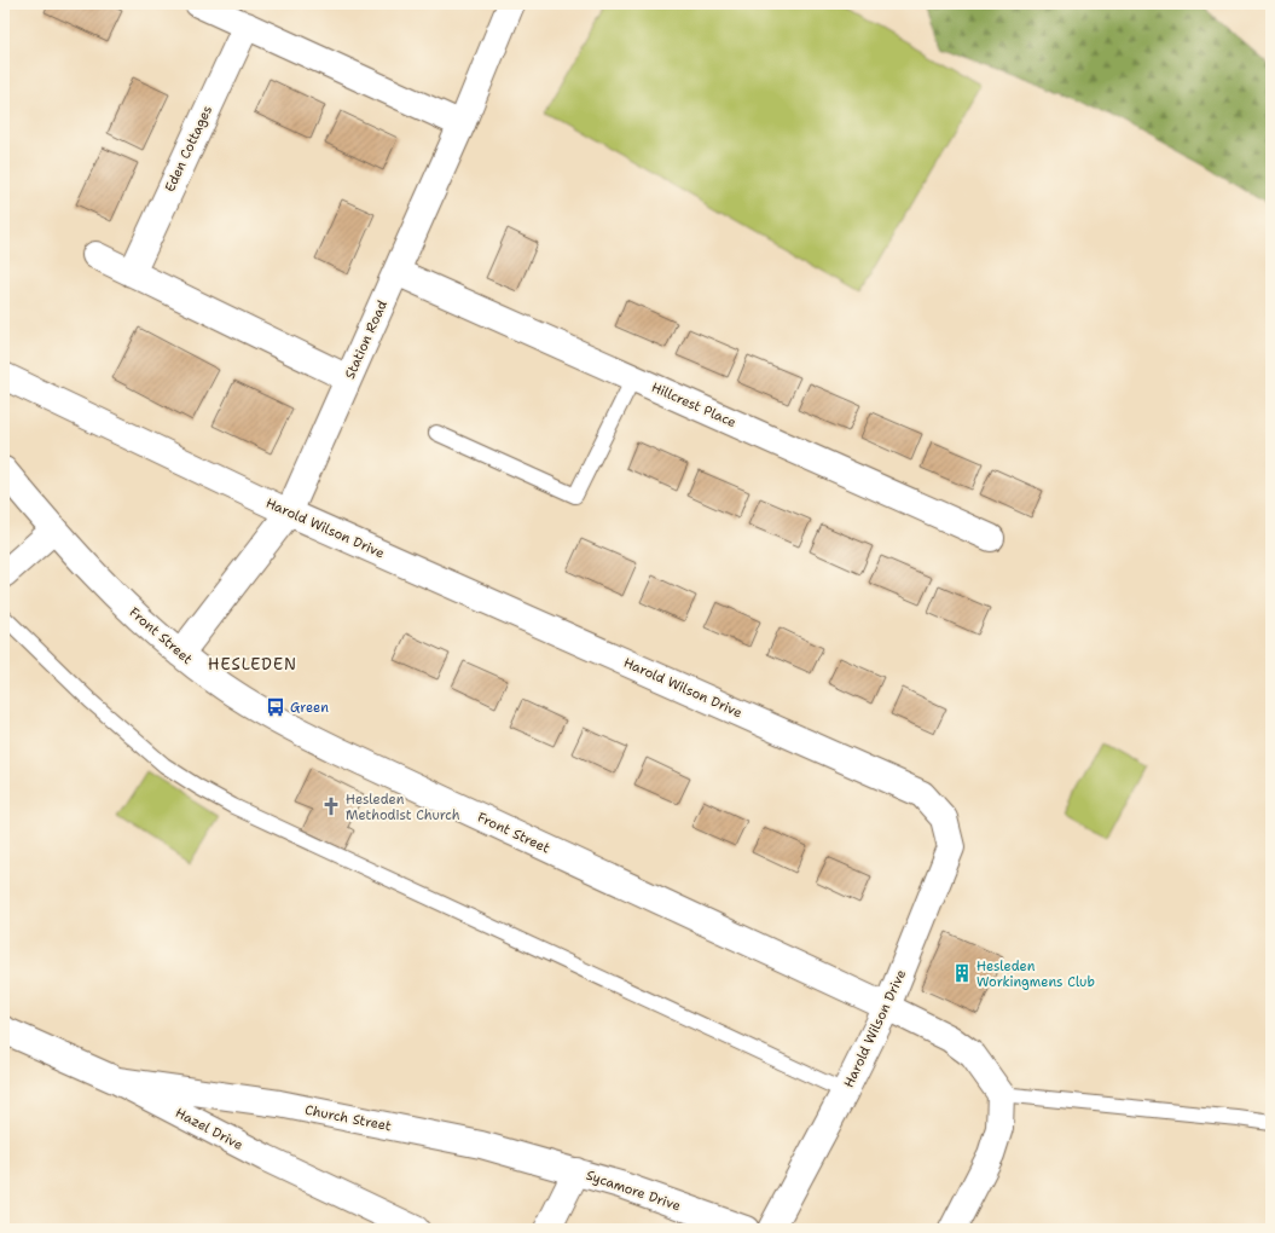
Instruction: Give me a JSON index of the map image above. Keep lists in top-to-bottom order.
{
  "streets": {
    "street": [
      "Eden Cottages",
      "Station Road",
      "Hillcrest Place",
      "Harold Wilson Drive",
      "Front Street",
      "Church Street",
      "Hazel Drive",
      "Sycamore Drive"
    ]
  },
  "crossings": [
    ["Station Road", "Hillcrest Place"],
    ["Station Road", "Harold Wilson Drive"],
    ["Station Road", "Front Street"],
    ["Harold Wilson Drive", "Front Street"],
    ["Church Street", "Hazel Drive"],
    ["Church Street", "Sycamore Drive"]
  ],
  "districts": ["HESLEDEN"],
  "places": {
    "bus stop": ["Green"],
    "church": ["Hesleden Methodist Church"],
    "building": ["Hesleden Workingmens Club"]
  }
}
